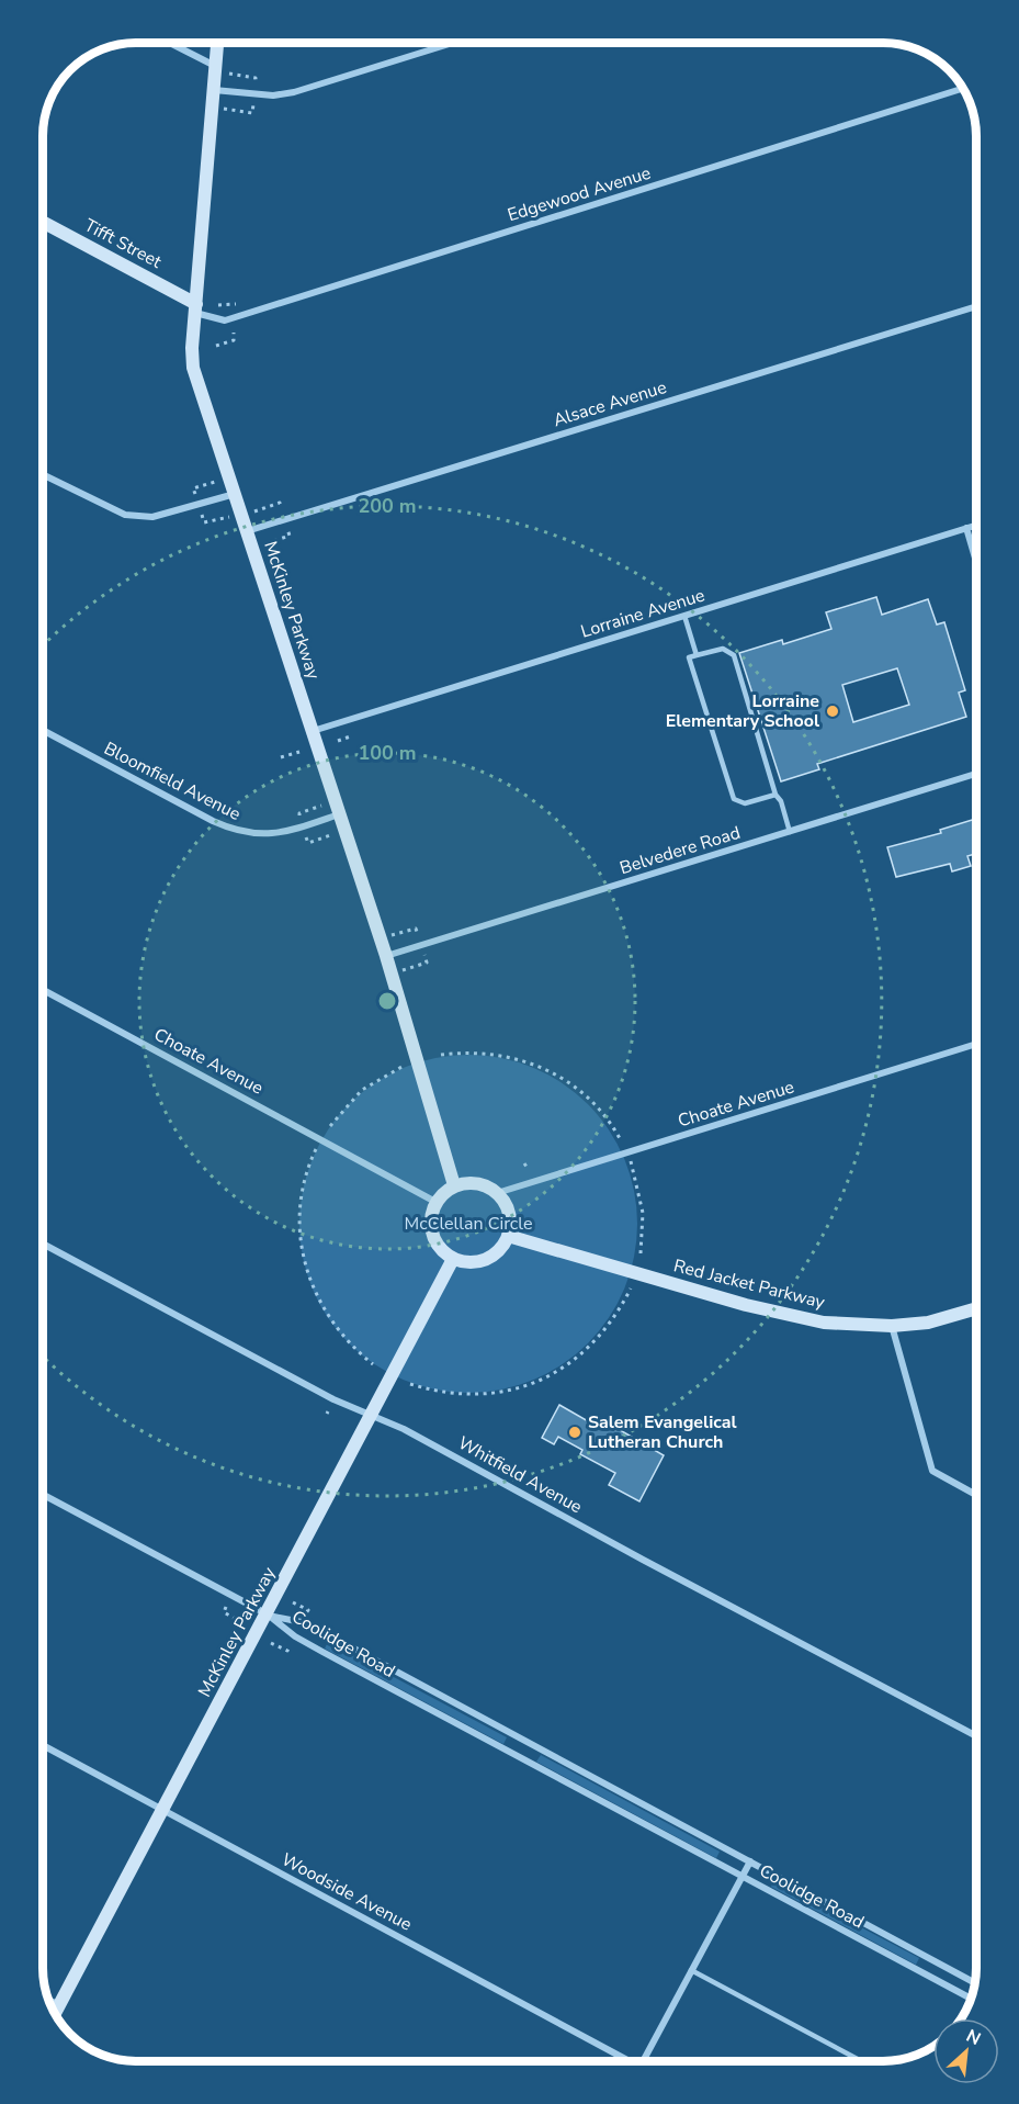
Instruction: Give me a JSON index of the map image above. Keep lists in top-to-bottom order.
{
  "streets": {
    "street": [
      "Edgewood Avenue",
      "Tifft Street",
      "Alsace Avenue",
      "McKinley Parkway",
      "Lorraine Avenue",
      "Bloomfield Avenue",
      "Belvedere Road",
      "Choate Avenue",
      "Red Jacket Parkway",
      "Whitfield Avenue",
      "Coolidge Road",
      "Woodside Avenue"
    ]
  },
  "crossings": [
    ["Edgewood Avenue", "Tifft Street"],
    ["Edgewood Avenue", "McKinley Parkway"],
    ["Tifft Street", "McKinley Parkway"],
    ["Alsace Avenue", "McKinley Parkway"],
    ["McKinley Parkway", "Lorraine Avenue"],
    ["McKinley Parkway", "Bloomfield Avenue"],
    ["McKinley Parkway", "Belvedere Road"],
    ["McKinley Parkway", "Choate Avenue"],
    ["McKinley Parkway", "Red Jacket Parkway"],
    ["McKinley Parkway", "Whitfield Avenue"],
    ["McKinley Parkway", "Coolidge Road"],
    ["McKinley Parkway", "Woodside Avenue"],
    ["Choate Avenue", "Red Jacket Parkway"]
  ],
  "parks": ["McClellan Circle"],
  "places": ["Lorraine Elementary School", "Salem Evangelical Lutheran Church"],
  "north": "top right",
  "rings": ["200 m", "100 m"]
}
